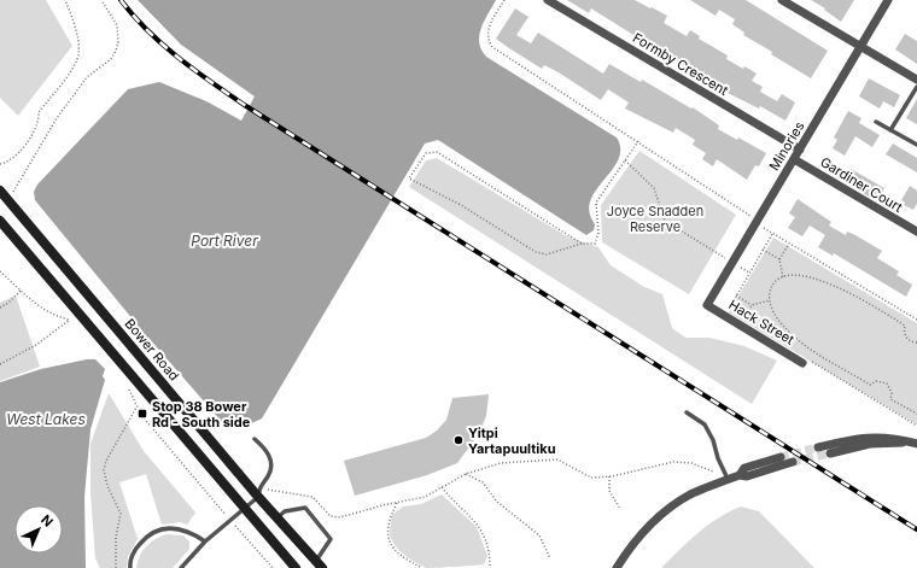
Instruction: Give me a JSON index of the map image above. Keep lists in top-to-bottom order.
{
  "streets": {
    "main road": ["Bower Road"],
    "street": [
      "Formby Crescent",
      "Minories",
      "Gardiner Court",
      "Hack Street"
    ]
  },
  "crossings": [
    ["Formby Crescent", "Minories"],
    ["Minories", "Gardiner Court"],
    ["Minories", "Hack Street"]
  ],
  "water": ["Port River", "West Lakes"],
  "parks": ["Joyce Snadden Reserve"],
  "places": {
    "transit": ["Stop 38 Bower Rd - South side"],
    "other": ["Yitpi Yartapuultiku"]
  },
  "north": "top right"
}
